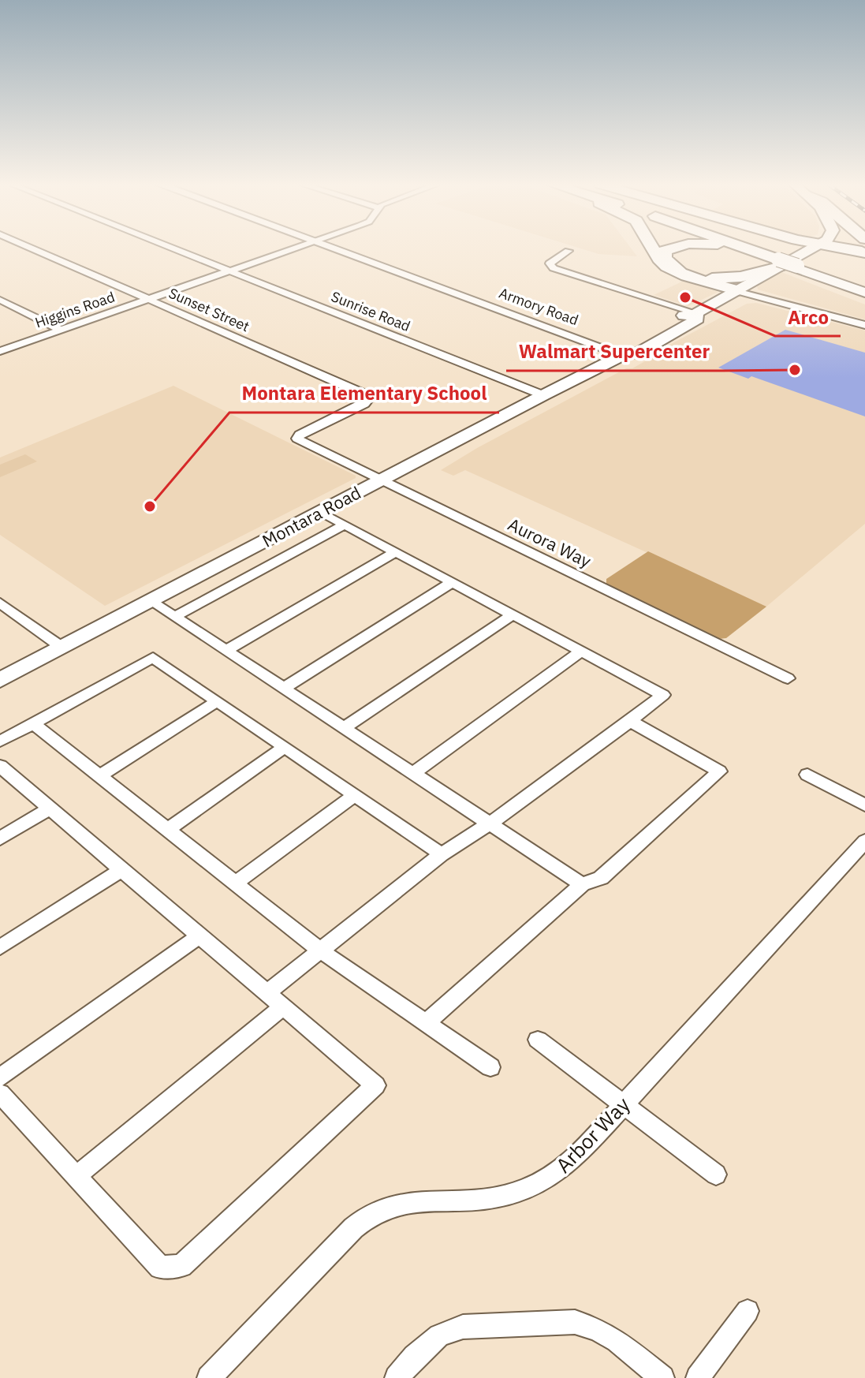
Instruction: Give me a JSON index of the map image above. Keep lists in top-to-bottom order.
{
  "streets": {
    "main road": ["Armory Road", "Montara Road"],
    "street": [
      "Higgins Road",
      "Sunset Street",
      "Sunrise Road",
      "Aurora Way",
      "Arbor Way"
    ]
  },
  "crossings": [
    ["Armory Road", "Montara Road"],
    ["Higgins Road", "Sunset Street"],
    ["Higgins Road", "Sunrise Road"],
    ["Sunset Street", "Aurora Way"],
    ["Sunrise Road", "Montara Road"],
    ["Montara Road", "Aurora Way"]
  ],
  "places": ["Arco", "Walmart Supercenter", "Montara Elementary School"]
}
